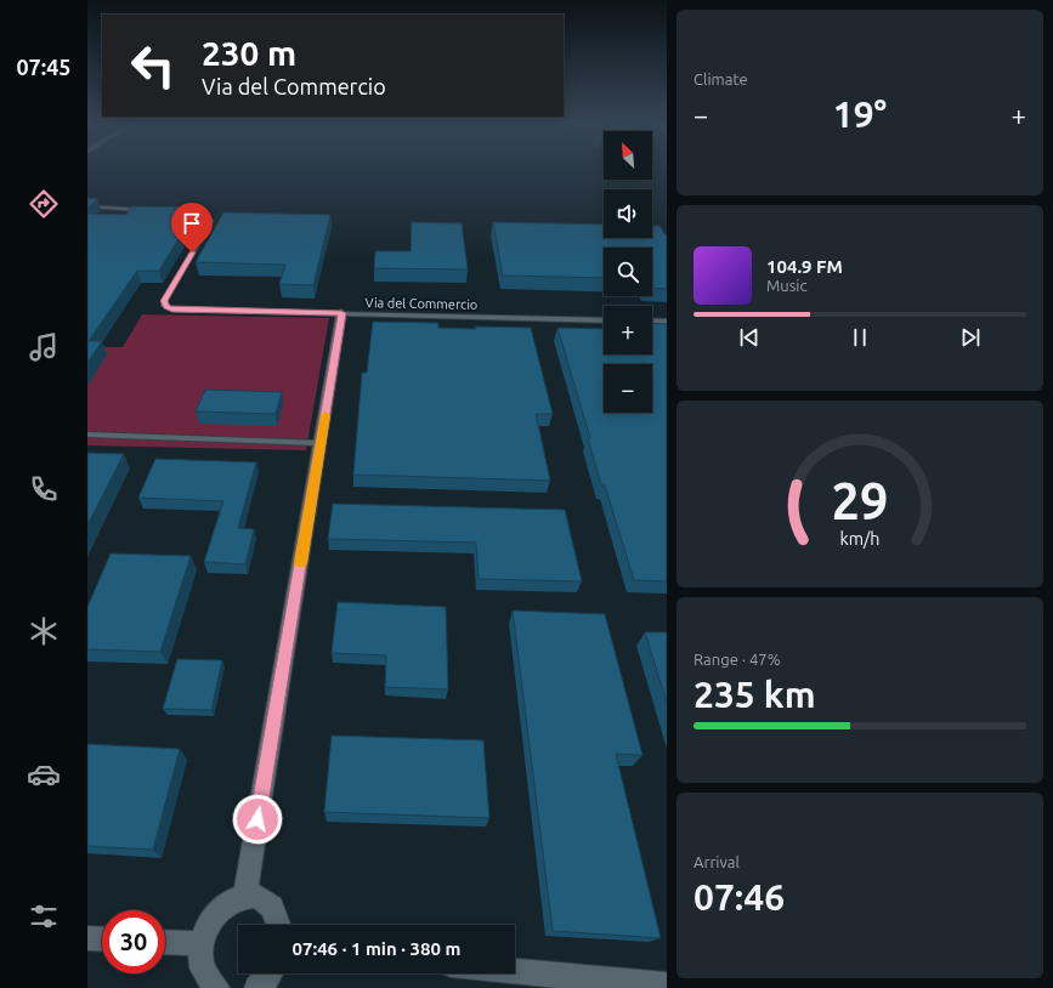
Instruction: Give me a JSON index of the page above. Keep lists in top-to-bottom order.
{
  "streets": {
    "lane": ["Via del Commercio"]
  },
  "north": "top left",
  "page": {
    "tabs": "07:45",
    "tile": [
      "Climate",
      ["Range · 47%", "235 km"],
      ["Arrival", "07:46"]
    ],
    "turn": ["230 m", "Via del Commercio"],
    "heat": ["−", "19°", "+"],
    "map_buttons": ["+", "−"],
    "song": ["104.9 FM", "Music"],
    "limit": "30",
    "trip": "07:46 · 1 min · 380 m",
    "gauge": ["29", "km/h"]
  }
}
